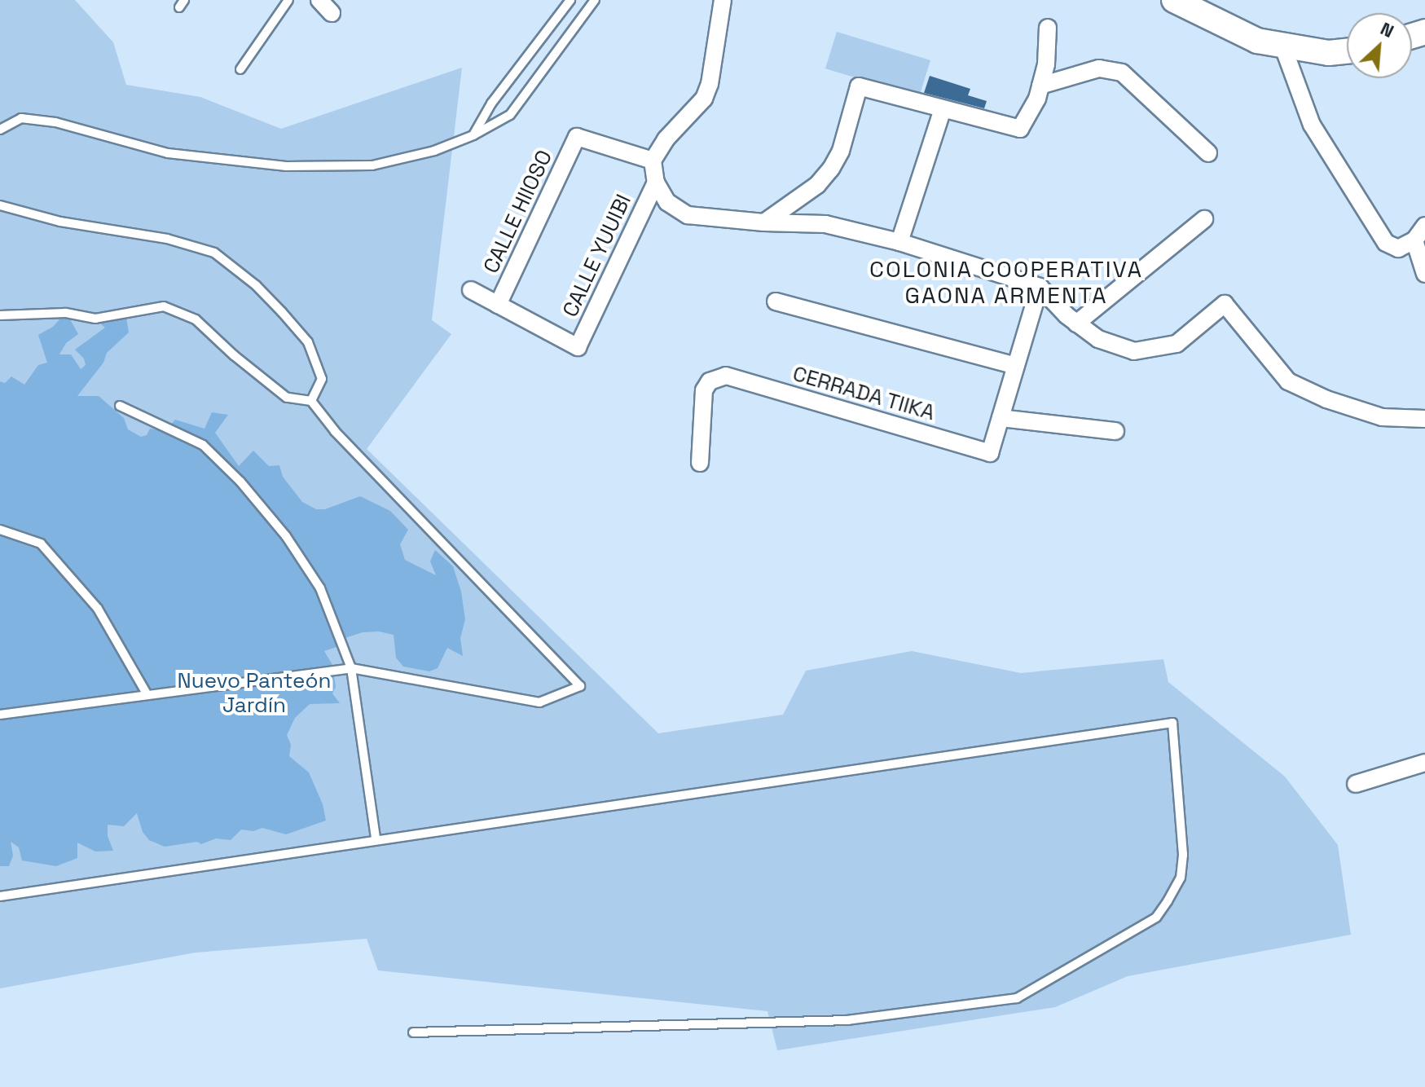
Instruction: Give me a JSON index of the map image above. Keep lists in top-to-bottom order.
{
  "streets": {
    "street": ["CALLE HIIOSO", "CALLE YUUIBI", "CERRADA TIIKA"]
  },
  "crossings": [
    ["CALLE HIIOSO", "CALLE YUUIBI"]
  ],
  "districts": ["COLONIA COOPERATIVA GAONA ARMENTA"],
  "parks": ["Nuevo Panteón Jardín"],
  "north": "top right"
}
